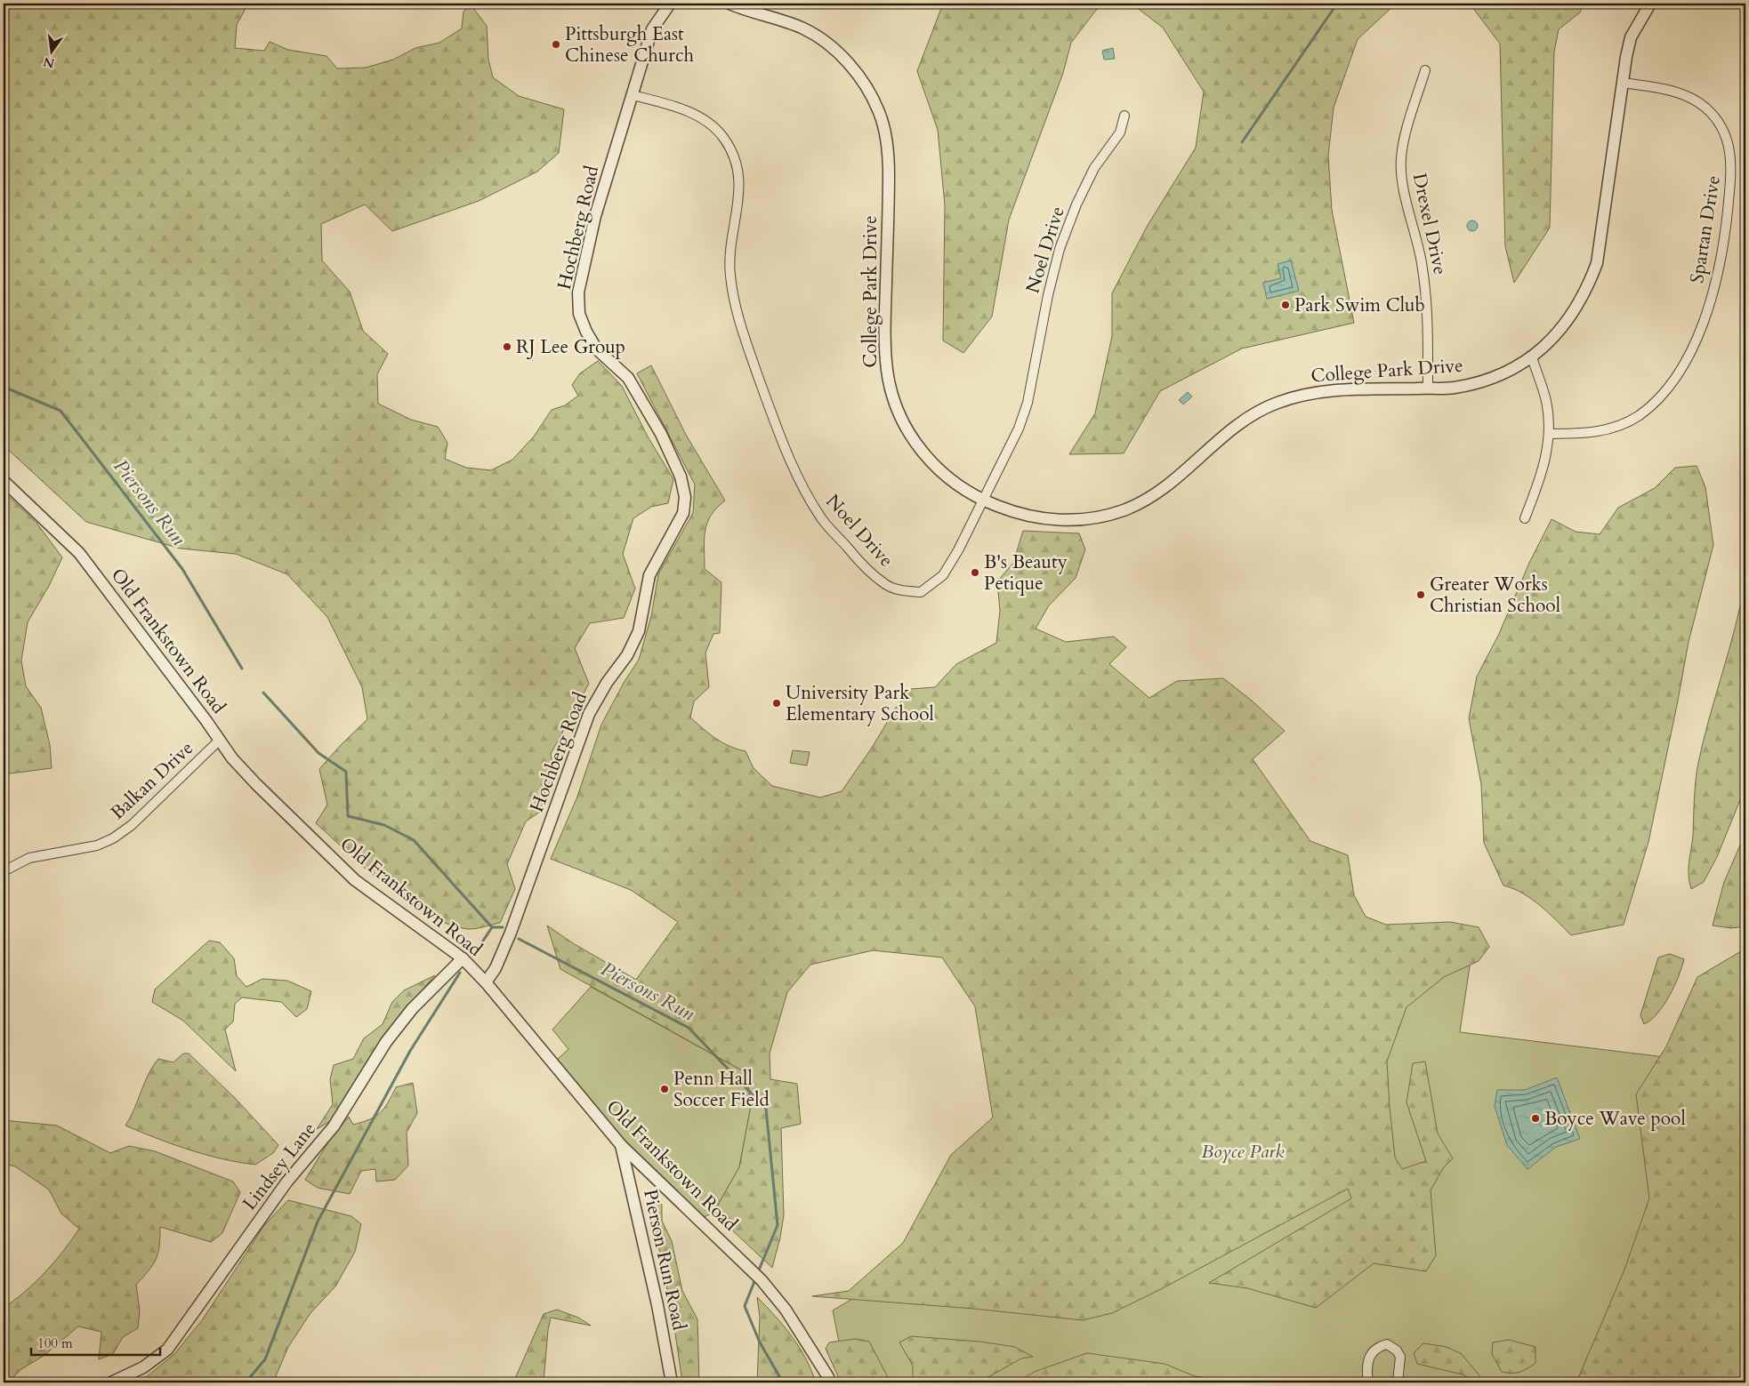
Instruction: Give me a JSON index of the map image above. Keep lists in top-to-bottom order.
{
  "streets": {
    "street": [
      "Drexel Drive",
      "Hochberg Road",
      "Spartan Drive",
      "Noel Drive",
      "College Park Drive",
      "Old Frankstown Road",
      "Balkan Drive",
      "Lindsey Lane",
      "Pierson Run Road"
    ]
  },
  "crossings": [
    ["Drexel Drive", "College Park Drive"],
    ["Hochberg Road", "Noel Drive"],
    ["Hochberg Road", "Old Frankstown Road"],
    ["Spartan Drive", "College Park Drive"],
    ["Noel Drive", "College Park Drive"],
    ["Old Frankstown Road", "Balkan Drive"],
    ["Old Frankstown Road", "Lindsey Lane"],
    ["Old Frankstown Road", "Pierson Run Road"]
  ],
  "water": ["Piersons Run"],
  "parks": ["Boyce Park"],
  "places": [
    "Pittsburgh East Chinese Church",
    "Park Swim Club",
    "RJ Lee Group",
    "B's Beauty Petique",
    "Greater Works Christian School",
    "University Park Elementary School",
    "Penn Hall Soccer Field",
    "Boyce Wave pool"
  ],
  "scale_bar": "100 m",
  "north": "bottom"
}
